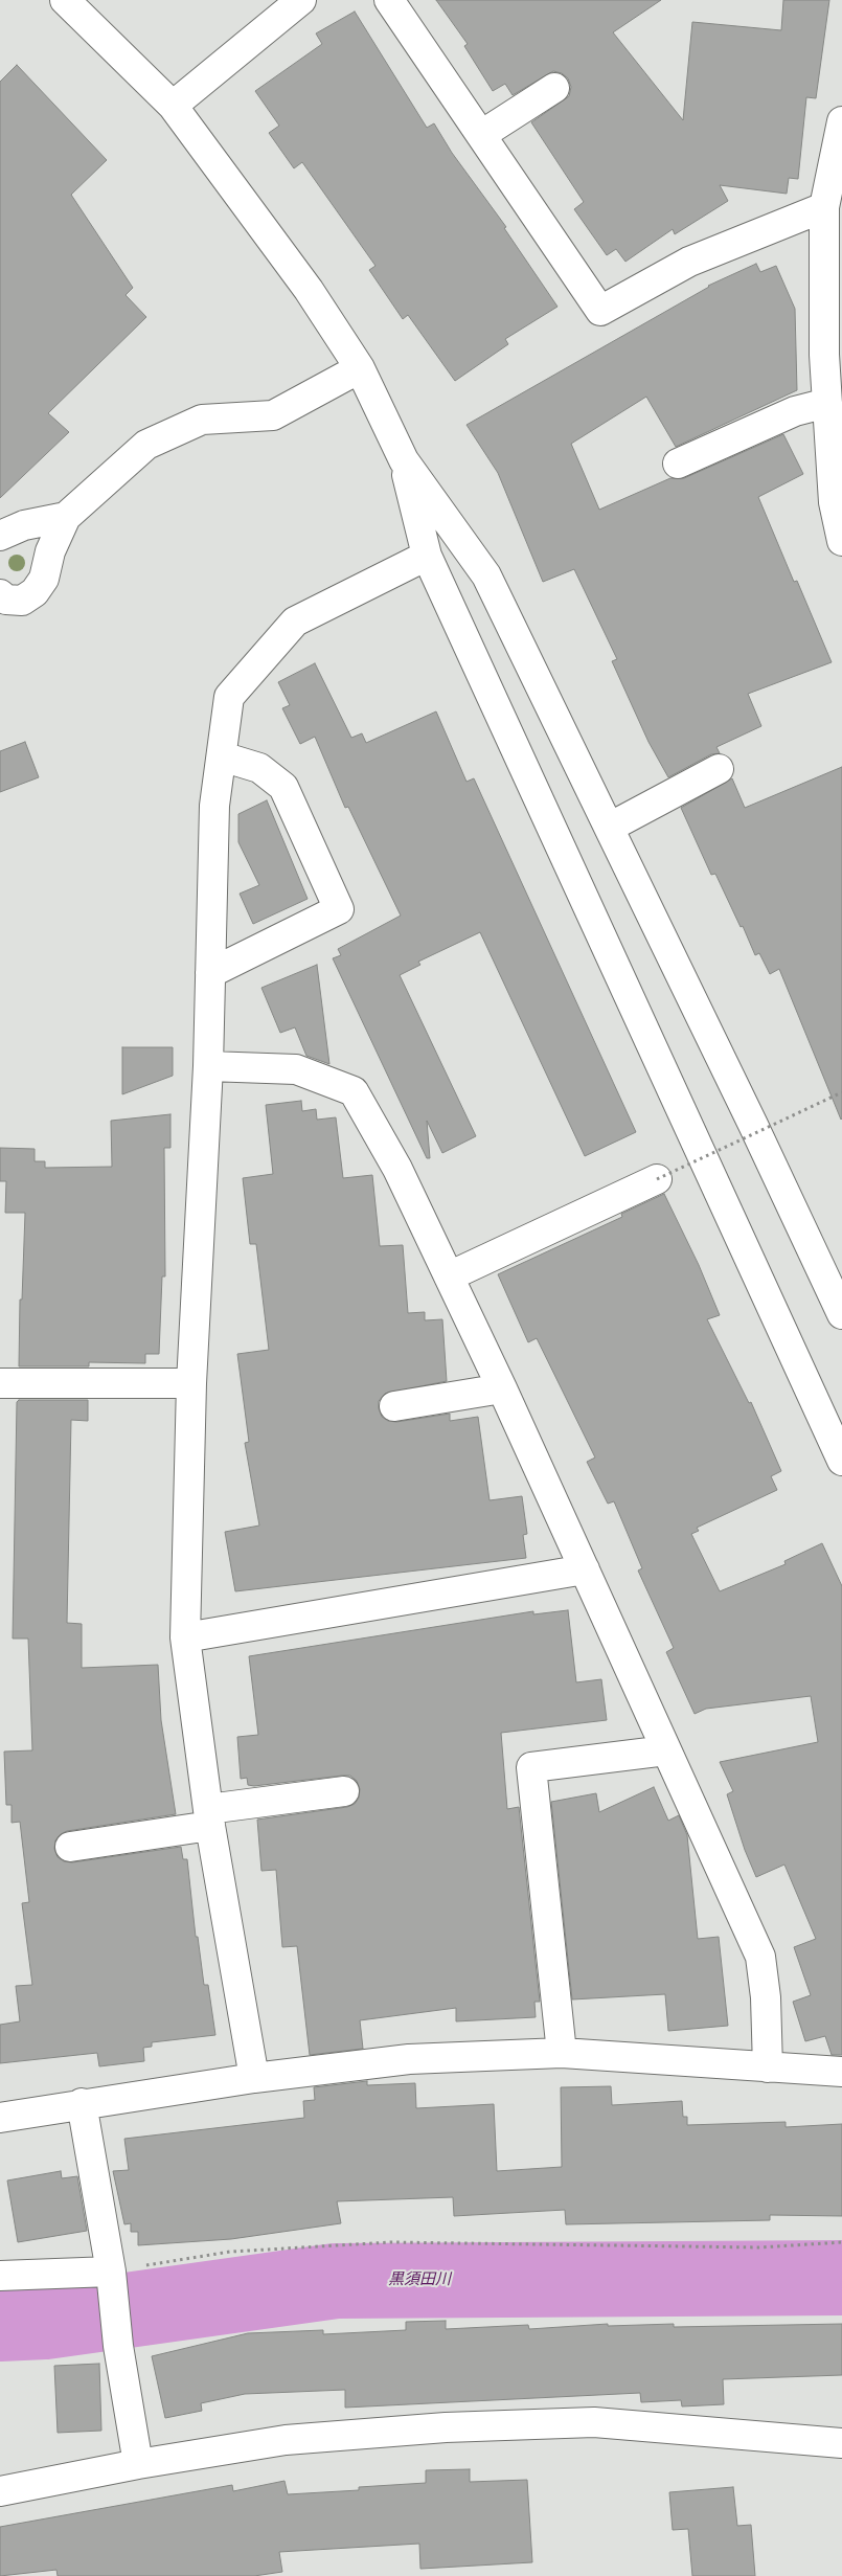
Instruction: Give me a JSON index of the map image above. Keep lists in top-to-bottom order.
{
  "water": ["黒須田川"]
}
